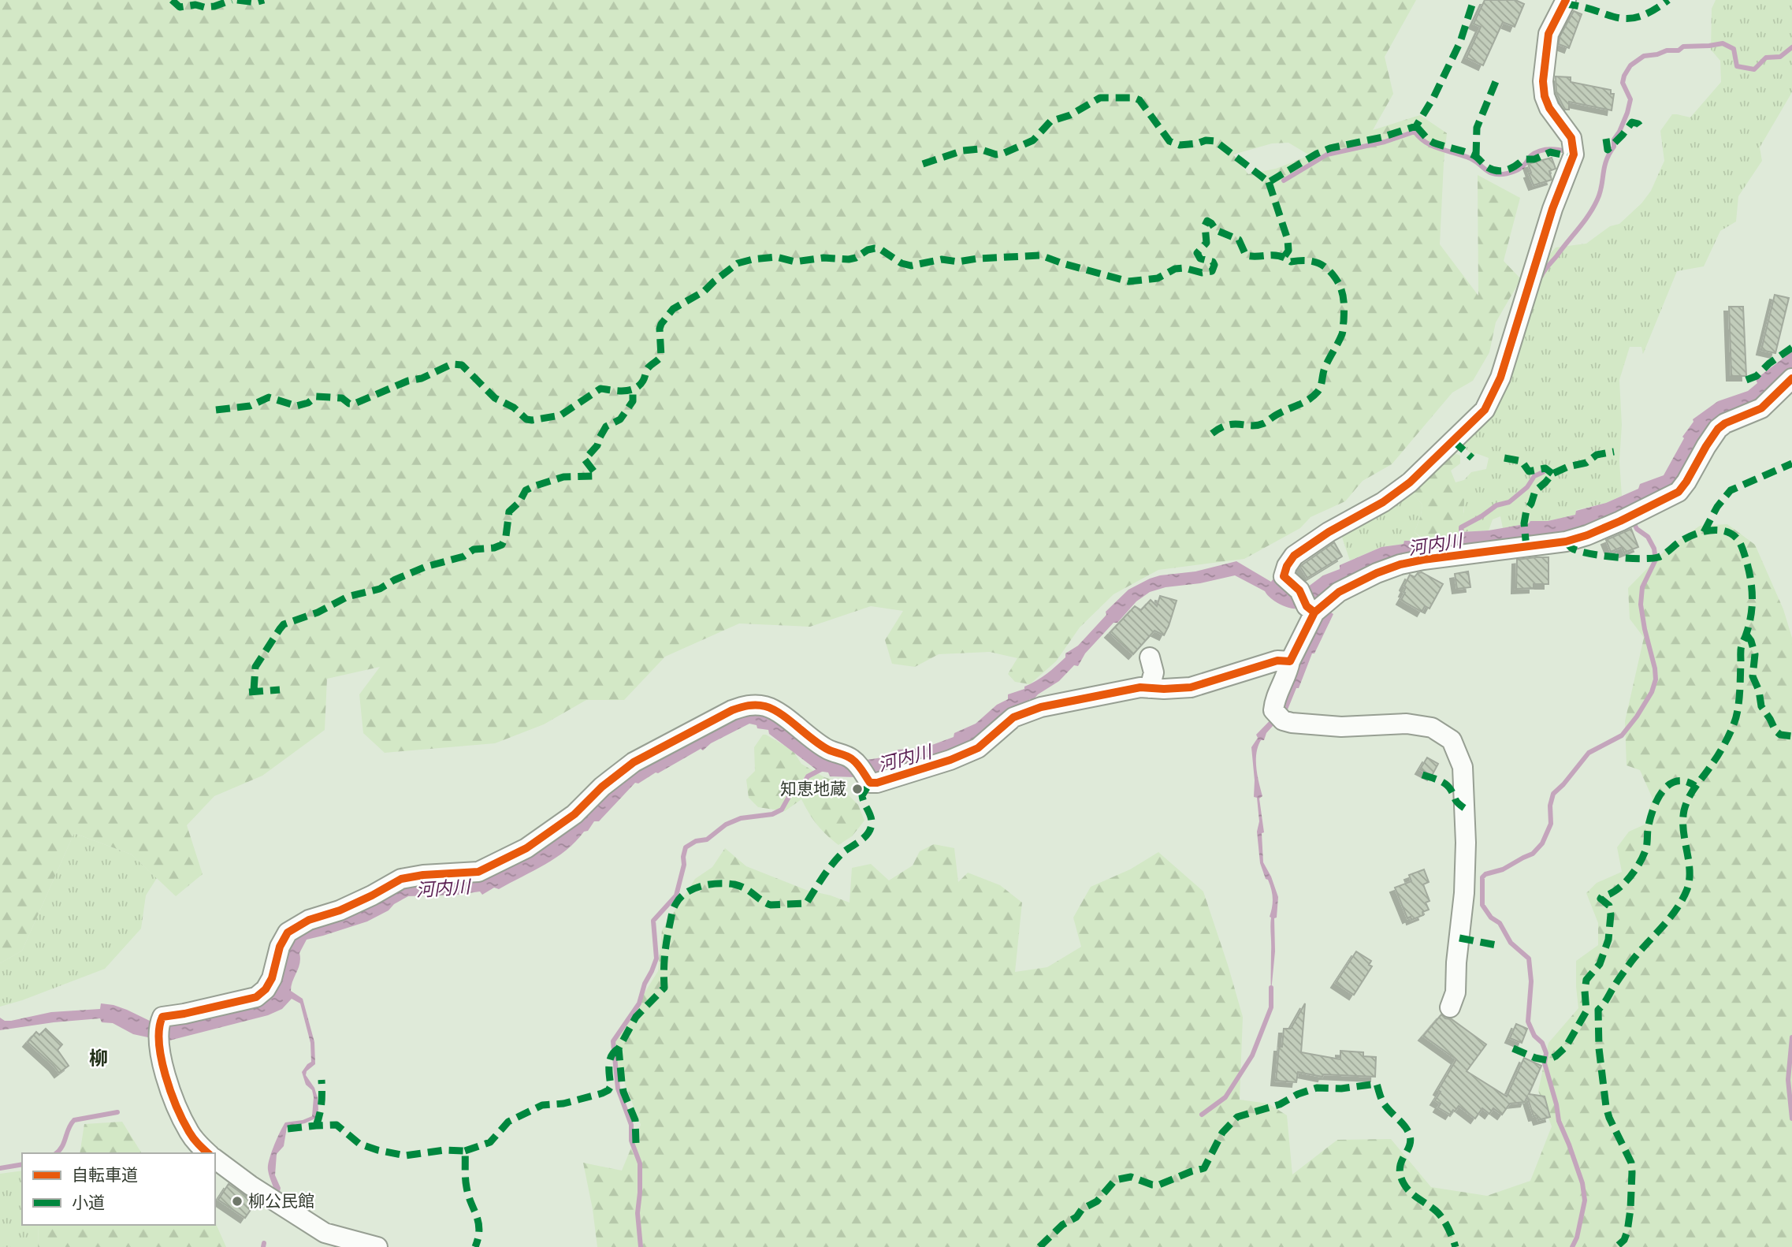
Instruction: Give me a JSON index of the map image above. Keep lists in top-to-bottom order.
{
  "districts": ["柳"],
  "water": ["河内川"],
  "places": ["知恵地蔵", "柳公民館"],
  "legend": ["自転車道", "小道"]
}
